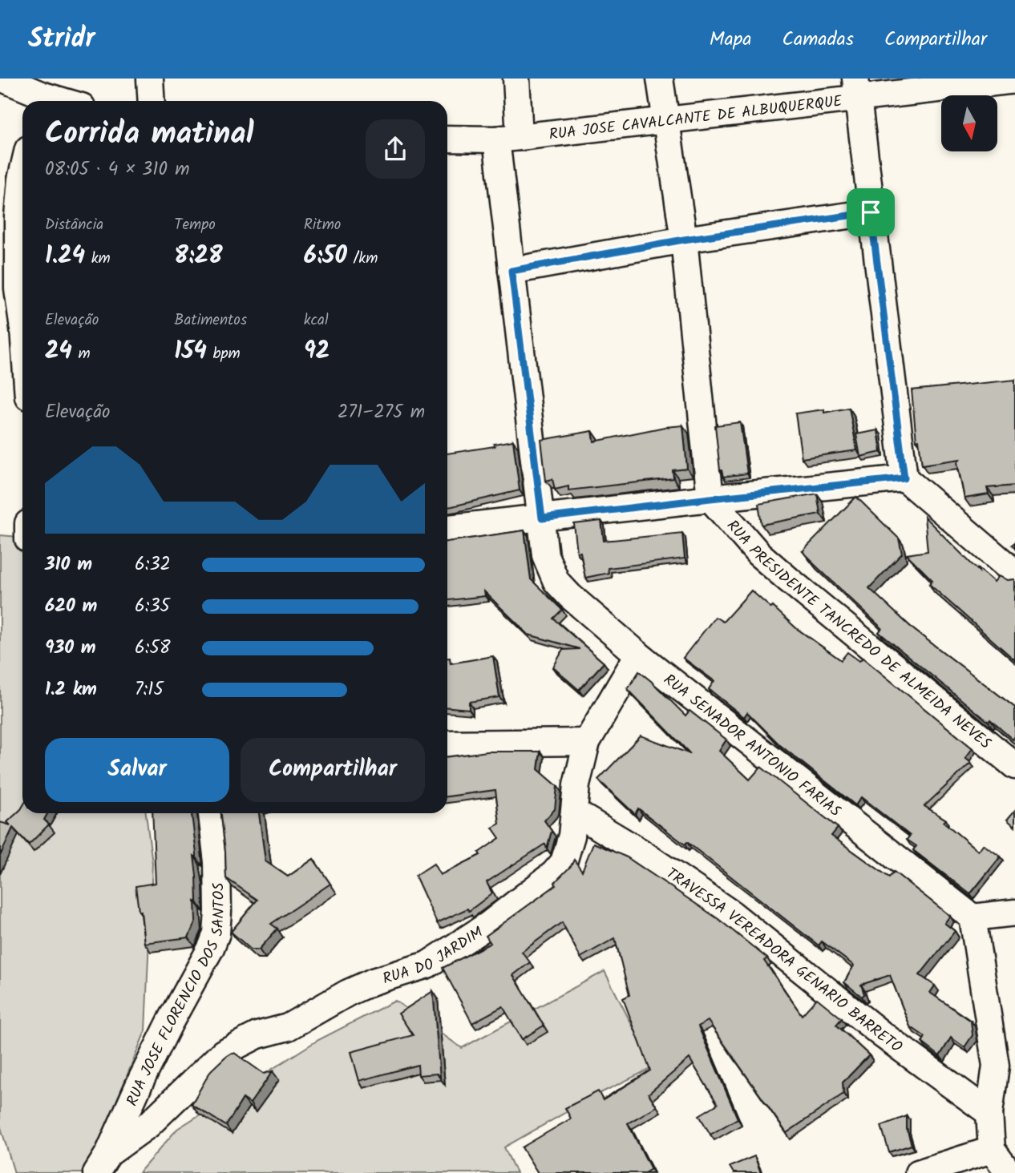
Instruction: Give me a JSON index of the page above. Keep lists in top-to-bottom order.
{
  "streets": {
    "street": [
      "RUA JOSE CAVALCANTE DE ALBUQUERQUE",
      "RUA PRESIDENTE TANCREDO DE ALMEIDA NEVES",
      "RUA SENADOR ANTONIO FARIAS",
      "RUA DO JARDIM",
      "TRAVESSA VEREADORA GENARIO BARRETO",
      "RUA JOSE FLORENCIO DOS SANTOS"
    ]
  },
  "crossings": [
    ["RUA JOSE CAVALCANTE DE ALBUQUERQUE", "RUA SENADOR ANTONIO FARIAS"],
    ["RUA SENADOR ANTONIO FARIAS", "RUA DO JARDIM"],
    ["RUA DO JARDIM", "TRAVESSA VEREADORA GENARIO BARRETO"],
    ["RUA DO JARDIM", "RUA JOSE FLORENCIO DOS SANTOS"]
  ],
  "north": "bottom",
  "page": {
    "header": "Stridr",
    "nav": ["Mapa", "Camadas", "Compartilhar"],
    "heading": ["Corrida matinal", "08:05 · 4 × 310 m"],
    "stats": [
      ["Distância", "1.24 km"],
      ["Tempo", "8:28"],
      ["Ritmo", "6:50 /km"],
      ["Elevação", "24 m"],
      ["Batimentos", "154 bpm"],
      ["kcal", "92"]
    ],
    "chart": ["Elevação", "271–275 m"],
    "list": [
      {
        "name": "310 m",
        "note": "6:32"
      },
      {
        "name": "620 m",
        "note": "6:35"
      },
      {
        "name": "930 m",
        "note": "6:58"
      },
      {
        "name": "1.2 km",
        "note": "7:15"
      }
    ],
    "buttons": ["Salvar", "Compartilhar"]
  }
}
